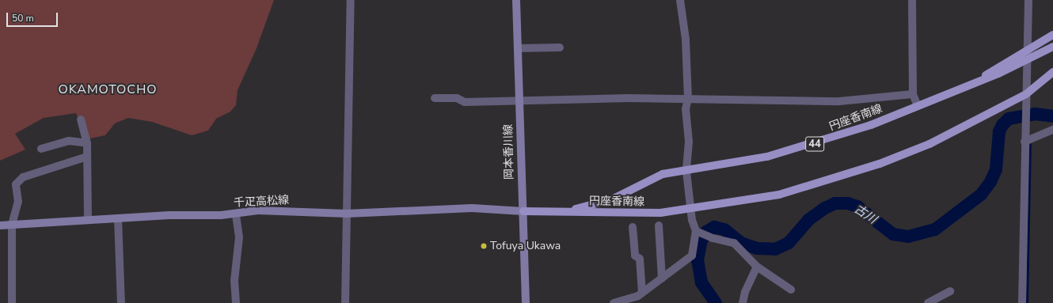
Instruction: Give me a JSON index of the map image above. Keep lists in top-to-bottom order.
{
  "streets": {
    "main road": [
      "円座香南線",
      "44",
      "岡本香川線",
      "千疋高松線"
    ]
  },
  "crossings": [
    ["円座香南線", "44"],
    ["円座香南線", "岡本香川線"],
    ["円座香南線", "千疋高松線"],
    ["岡本香川線", "千疋高松線"]
  ],
  "districts": ["OKAMOTOCHO"],
  "water": ["古川"],
  "places": ["Tofuya Ukawa"],
  "scale_bar": "50 m"
}
